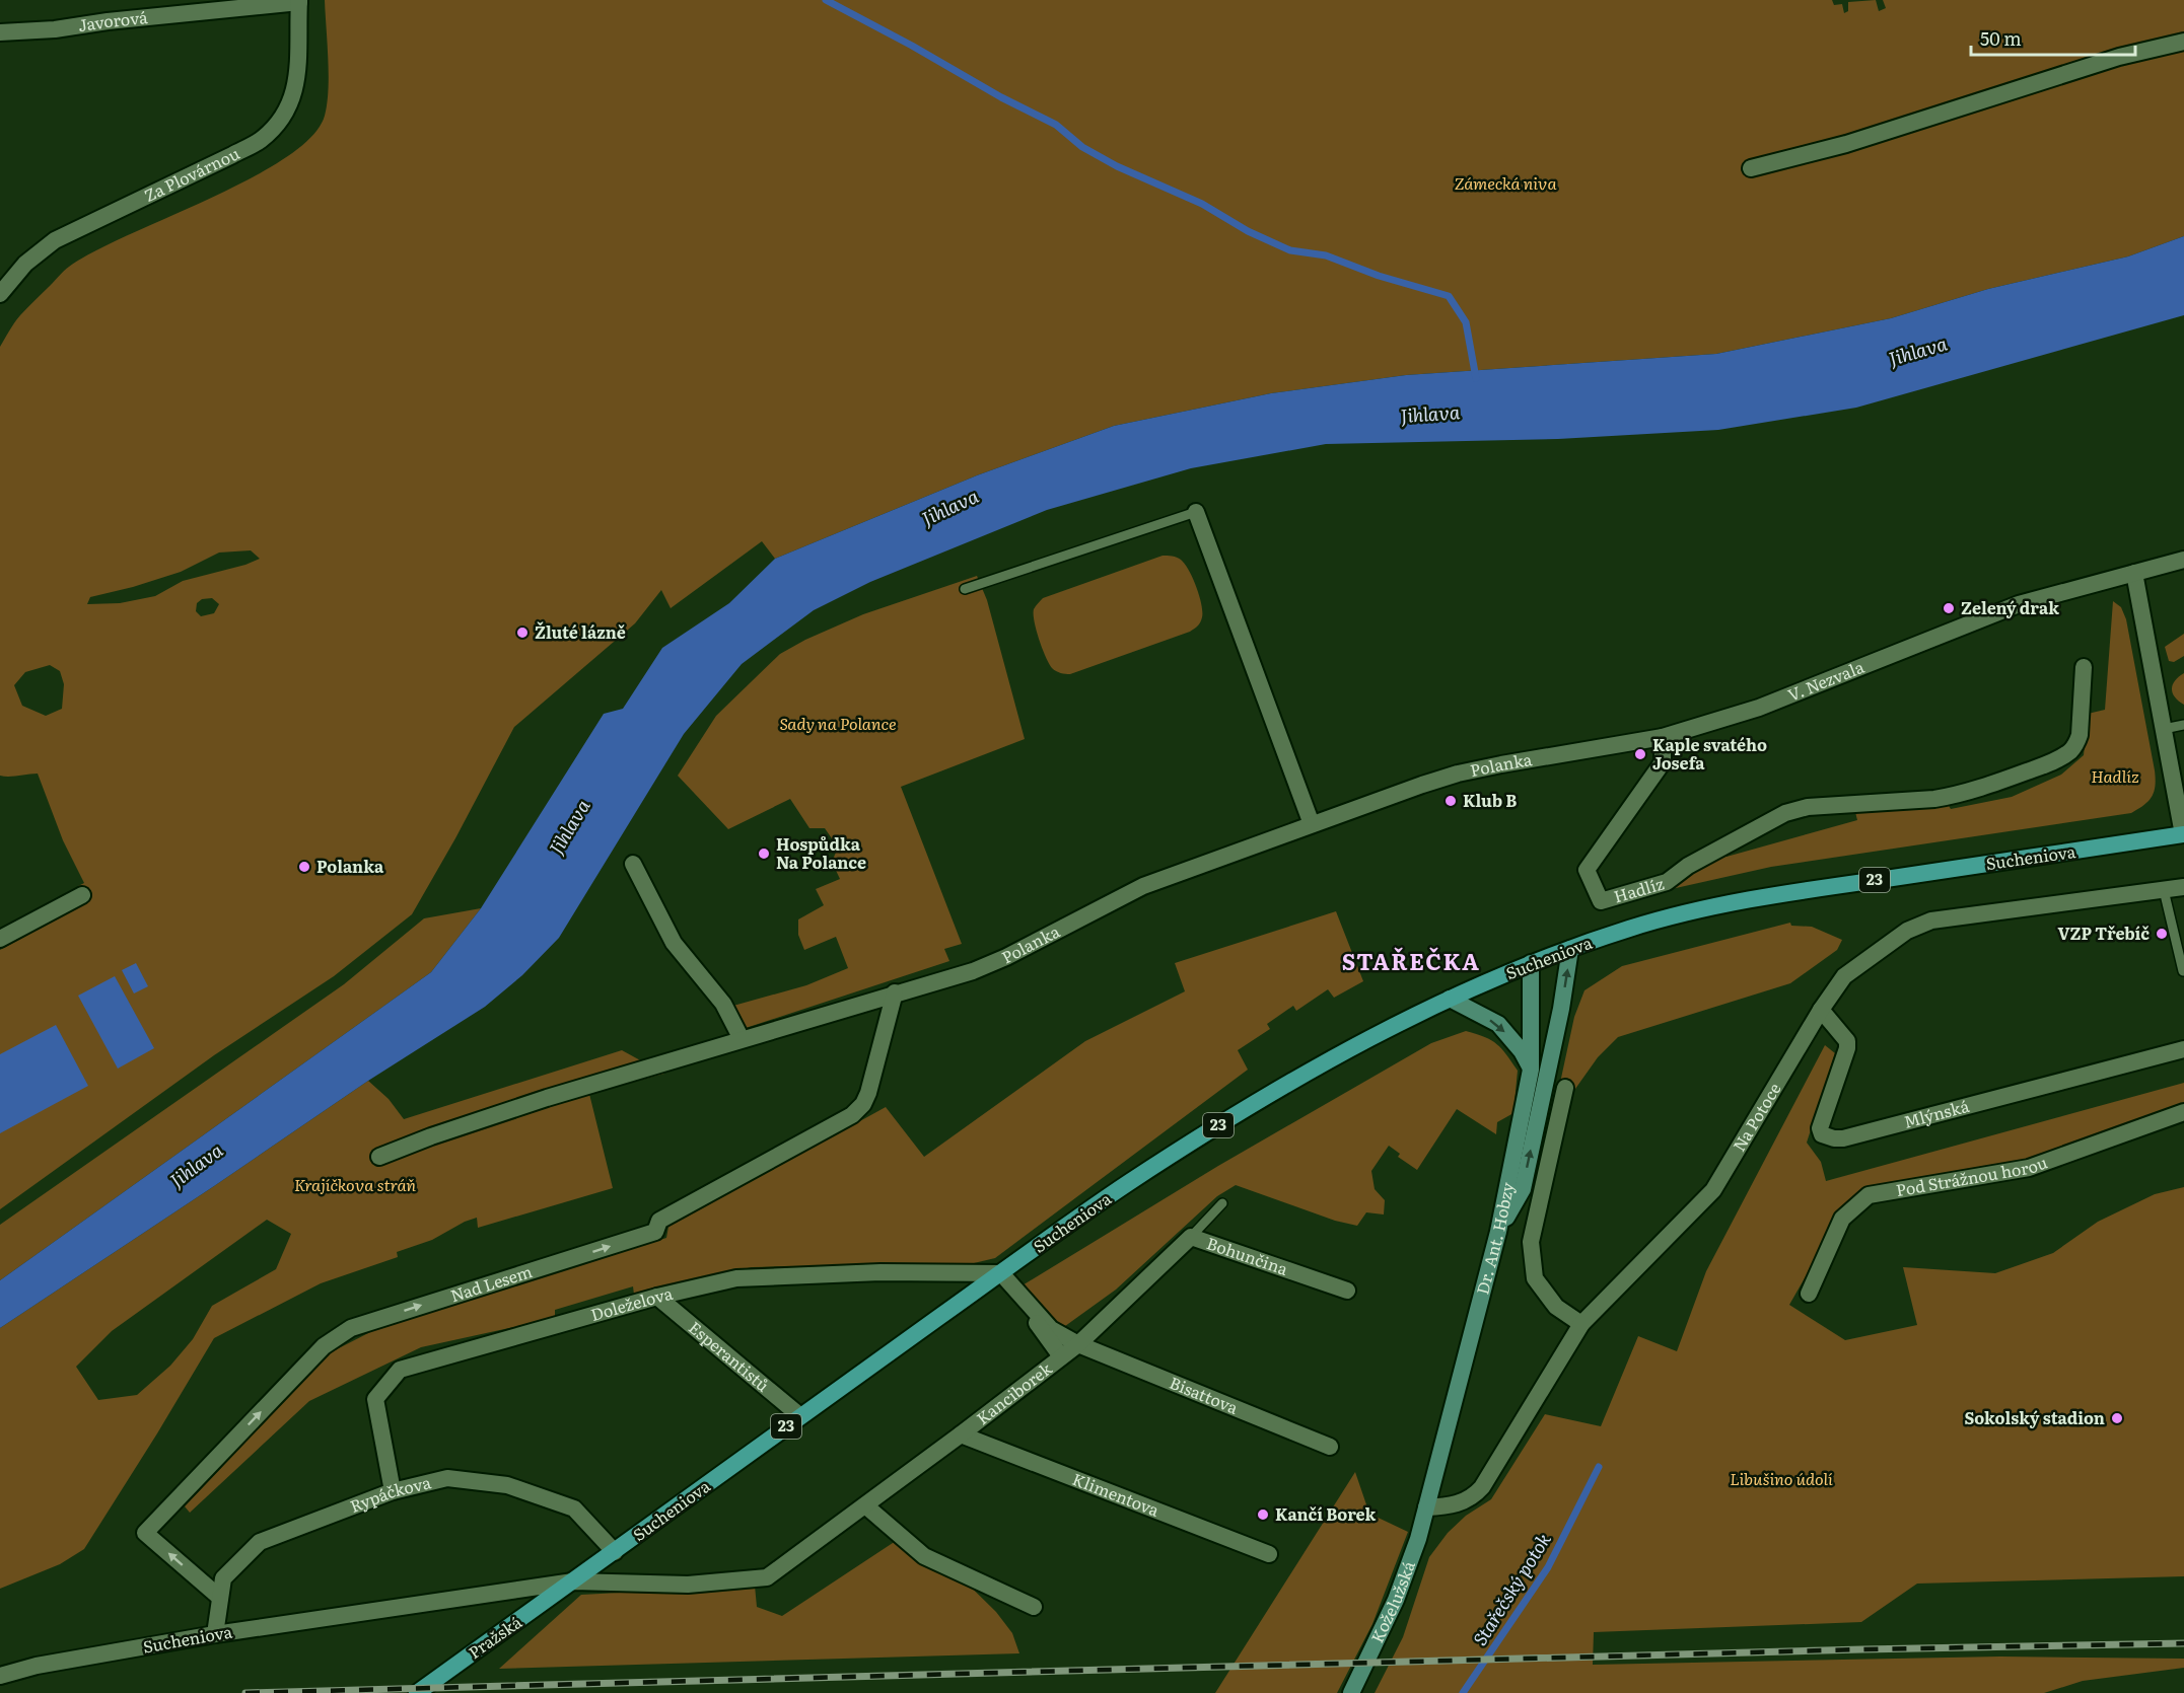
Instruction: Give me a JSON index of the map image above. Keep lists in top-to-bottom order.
{
  "streets": {
    "main road": [
      "Sucheniova",
      "23",
      "Dr. Ant. Hobzy",
      "Koželužská",
      "Pražská"
    ],
    "street": [
      "Javorová",
      "Za Plovárnou",
      "V. Nezvala",
      "Polanka",
      "Hadlíz",
      "Mlýnská",
      "Na Potoce",
      "Pod Strážnou horou",
      "Bohunčina",
      "Nad Lesem",
      "Doleželova",
      "Esperantistů",
      "Kanciborek",
      "Bisattova",
      "Klimentova",
      "Rypáčkova"
    ]
  },
  "crossings": [
    ["Javorová", "Za Plovárnou"],
    ["V. Nezvala", "Polanka"],
    ["V. Nezvala", "Hadlíz"],
    ["Polanka", "Hadlíz"],
    ["Polanka", "Nad Lesem"],
    ["Sucheniova", "Dr. Ant. Hobzy"],
    ["Sucheniova", "Doleželova"],
    ["Sucheniova", "Esperantistů"],
    ["Sucheniova", "Kanciborek"],
    ["Sucheniova", "Rypáčkova"],
    ["Sucheniova", "Pražská"],
    ["Mlýnská", "Na Potoce"],
    ["Na Potoce", "Dr. Ant. Hobzy"],
    ["Na Potoce", "Koželužská"],
    ["Dr. Ant. Hobzy", "Koželužská"],
    ["Bohunčina", "Kanciborek"],
    ["Bohunčina", "Bisattova"],
    ["Nad Lesem", "Rypáčkova"],
    ["Doleželova", "Esperantistů"],
    ["Doleželova", "Rypáčkova"],
    ["Kanciborek", "Bisattova"],
    ["Kanciborek", "Klimentova"],
    ["Kanciborek", "Pražská"]
  ],
  "one_way": ["Nad Lesem"],
  "districts": ["STAŘEČKA"],
  "water": ["Jihlava", "Stařečský potok"],
  "parks": [
    "Zámecká niva",
    "Sady na Polance",
    "Hadlíz",
    "Krajíčkova stráň",
    "Libušino údolí"
  ],
  "places": [
    "Zelený drak",
    "Žluté lázně",
    "Kaple svatého Josefa",
    "Klub B",
    "Hospůdka Na Polance",
    "Polanka",
    "VZP Třebíč",
    "Sokolský stadion",
    "Kančí Borek"
  ],
  "scale_bar": "50 m"
}
